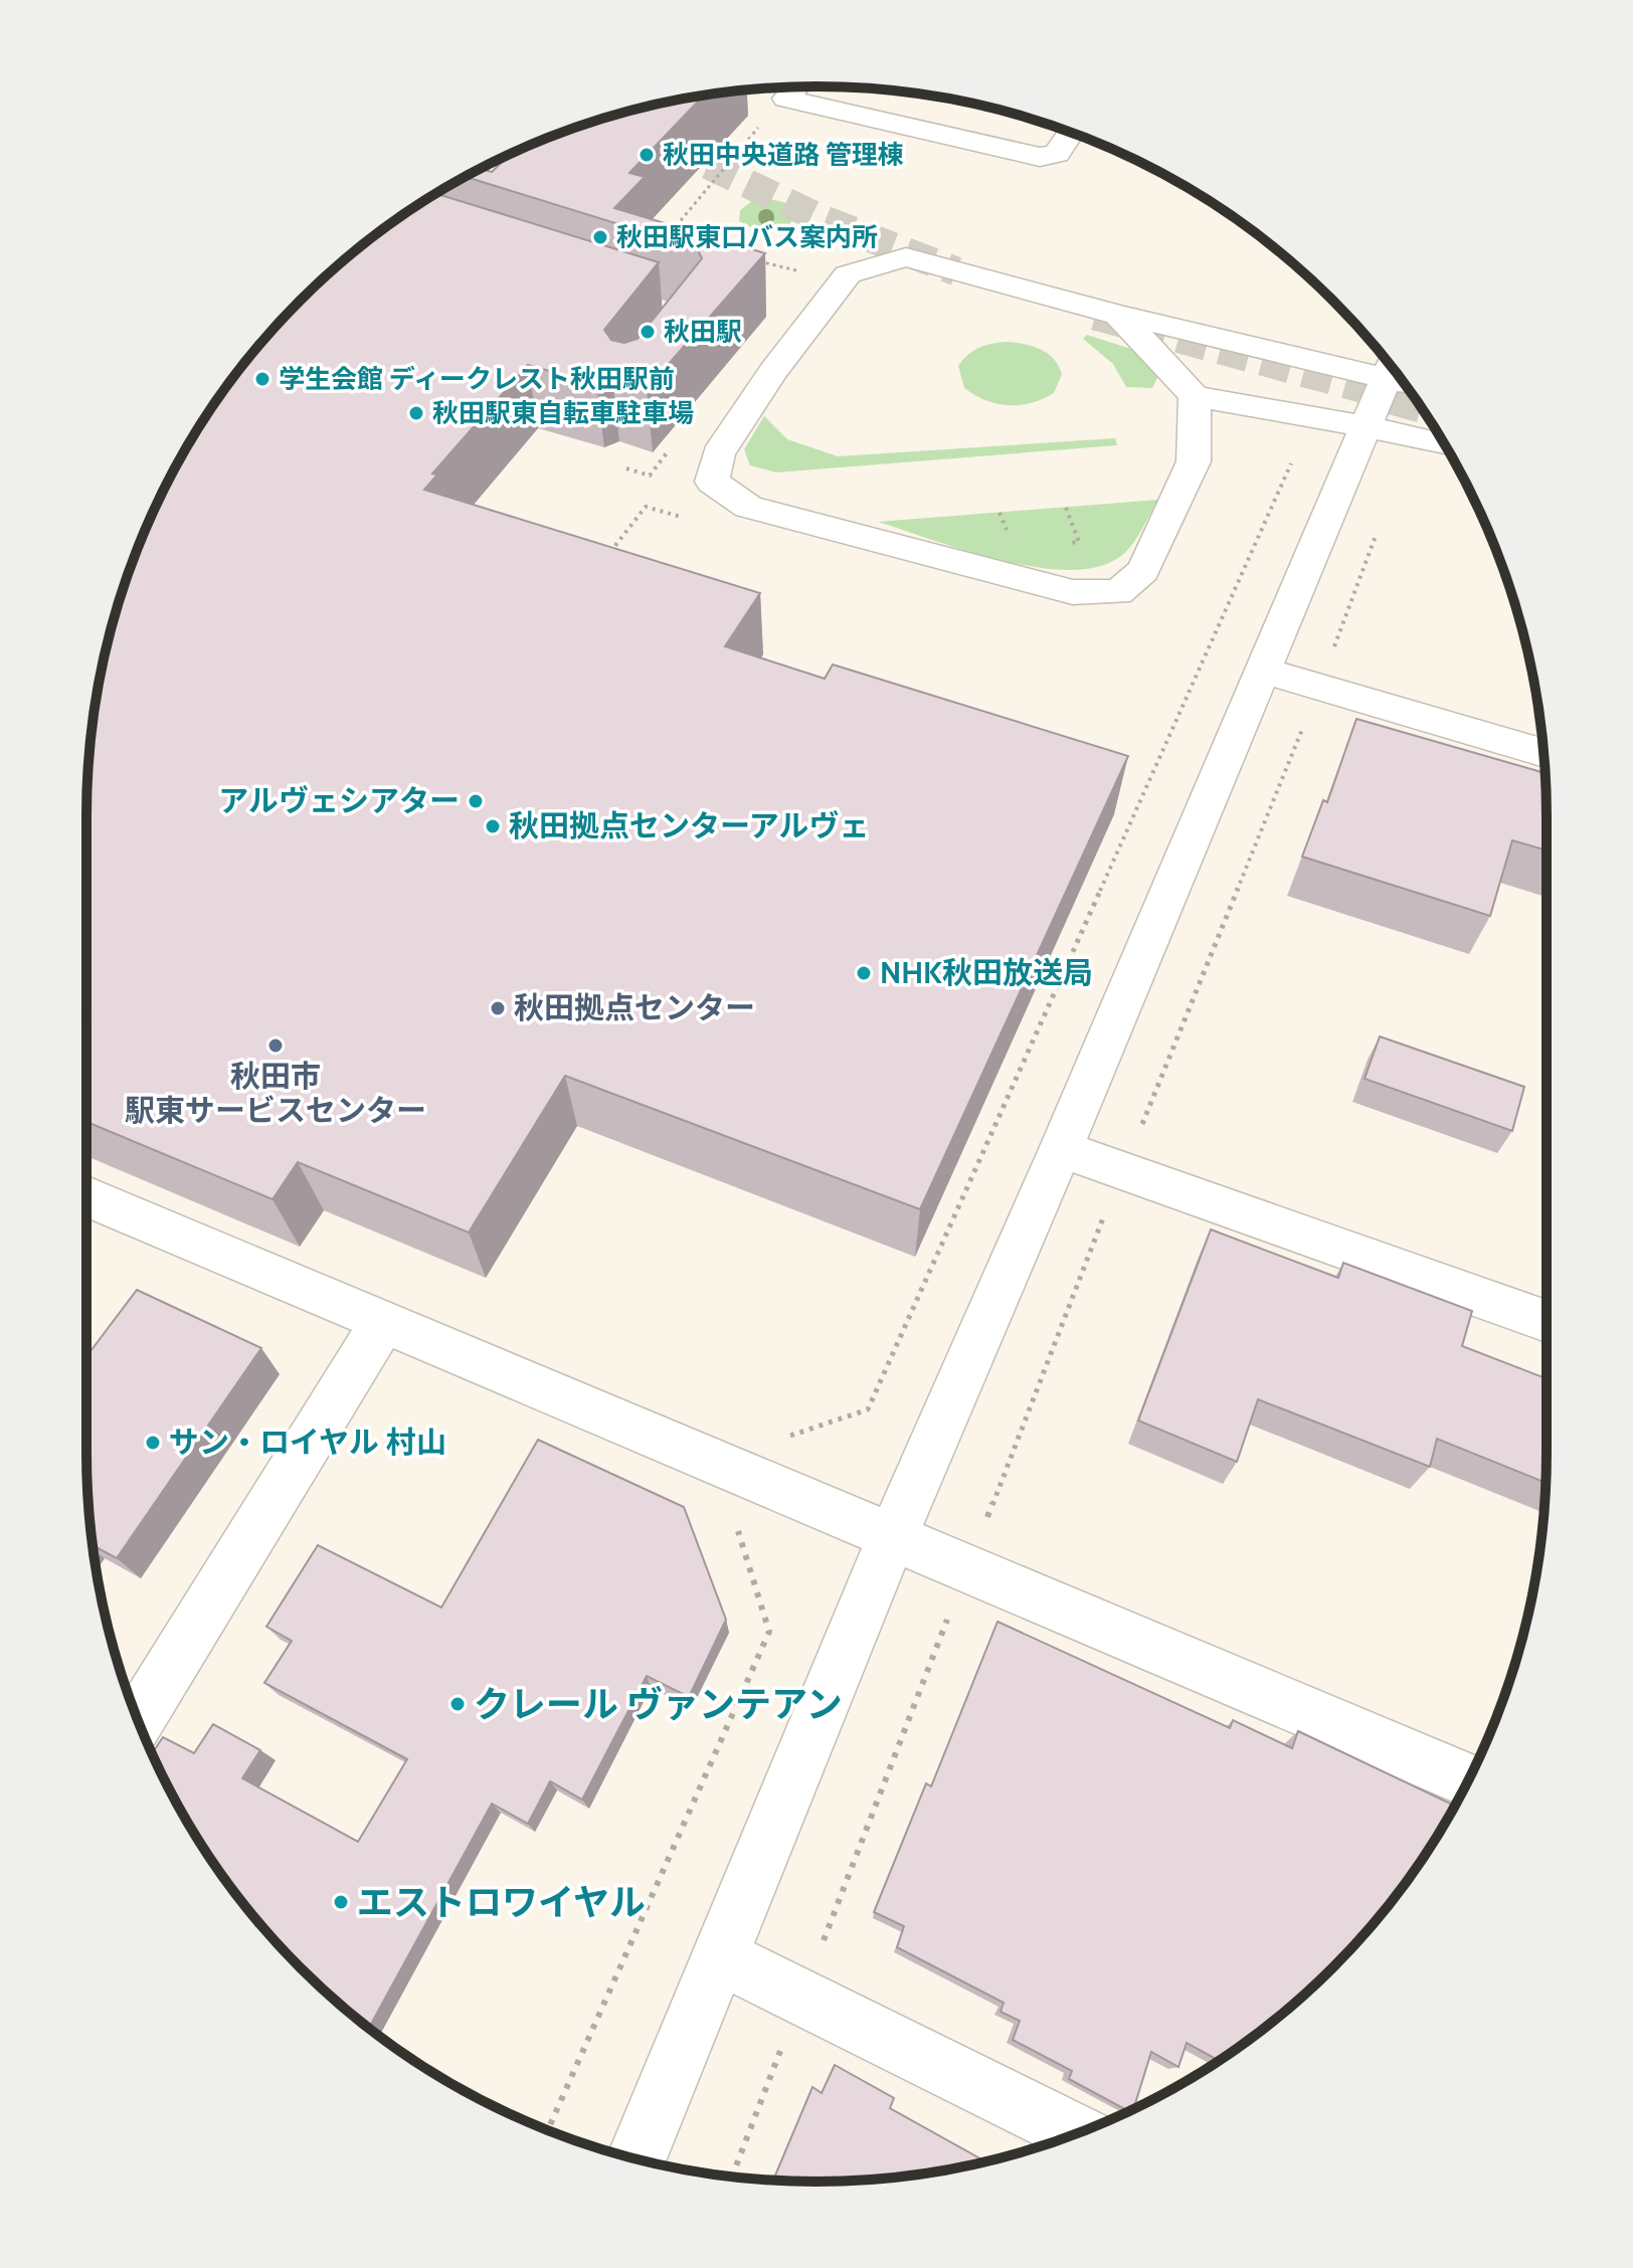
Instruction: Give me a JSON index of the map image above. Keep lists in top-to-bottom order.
{
  "places": [
    "秋田中央道路 管理棟",
    "秋田駅東口バス案内所",
    "秋田駅",
    "学生会館 ディークレスト秋田駅前",
    "秋田駅東自転車駐車場",
    "アルヴェシアター",
    "秋田拠点センターアルヴェ",
    "NHK秋田放送局",
    "秋田拠点センター",
    "秋田市 駅東サービスセンター",
    "サン・ロイヤル 村山",
    "クレール ヴァンテアン",
    "エストロワイヤル"
  ]
}
